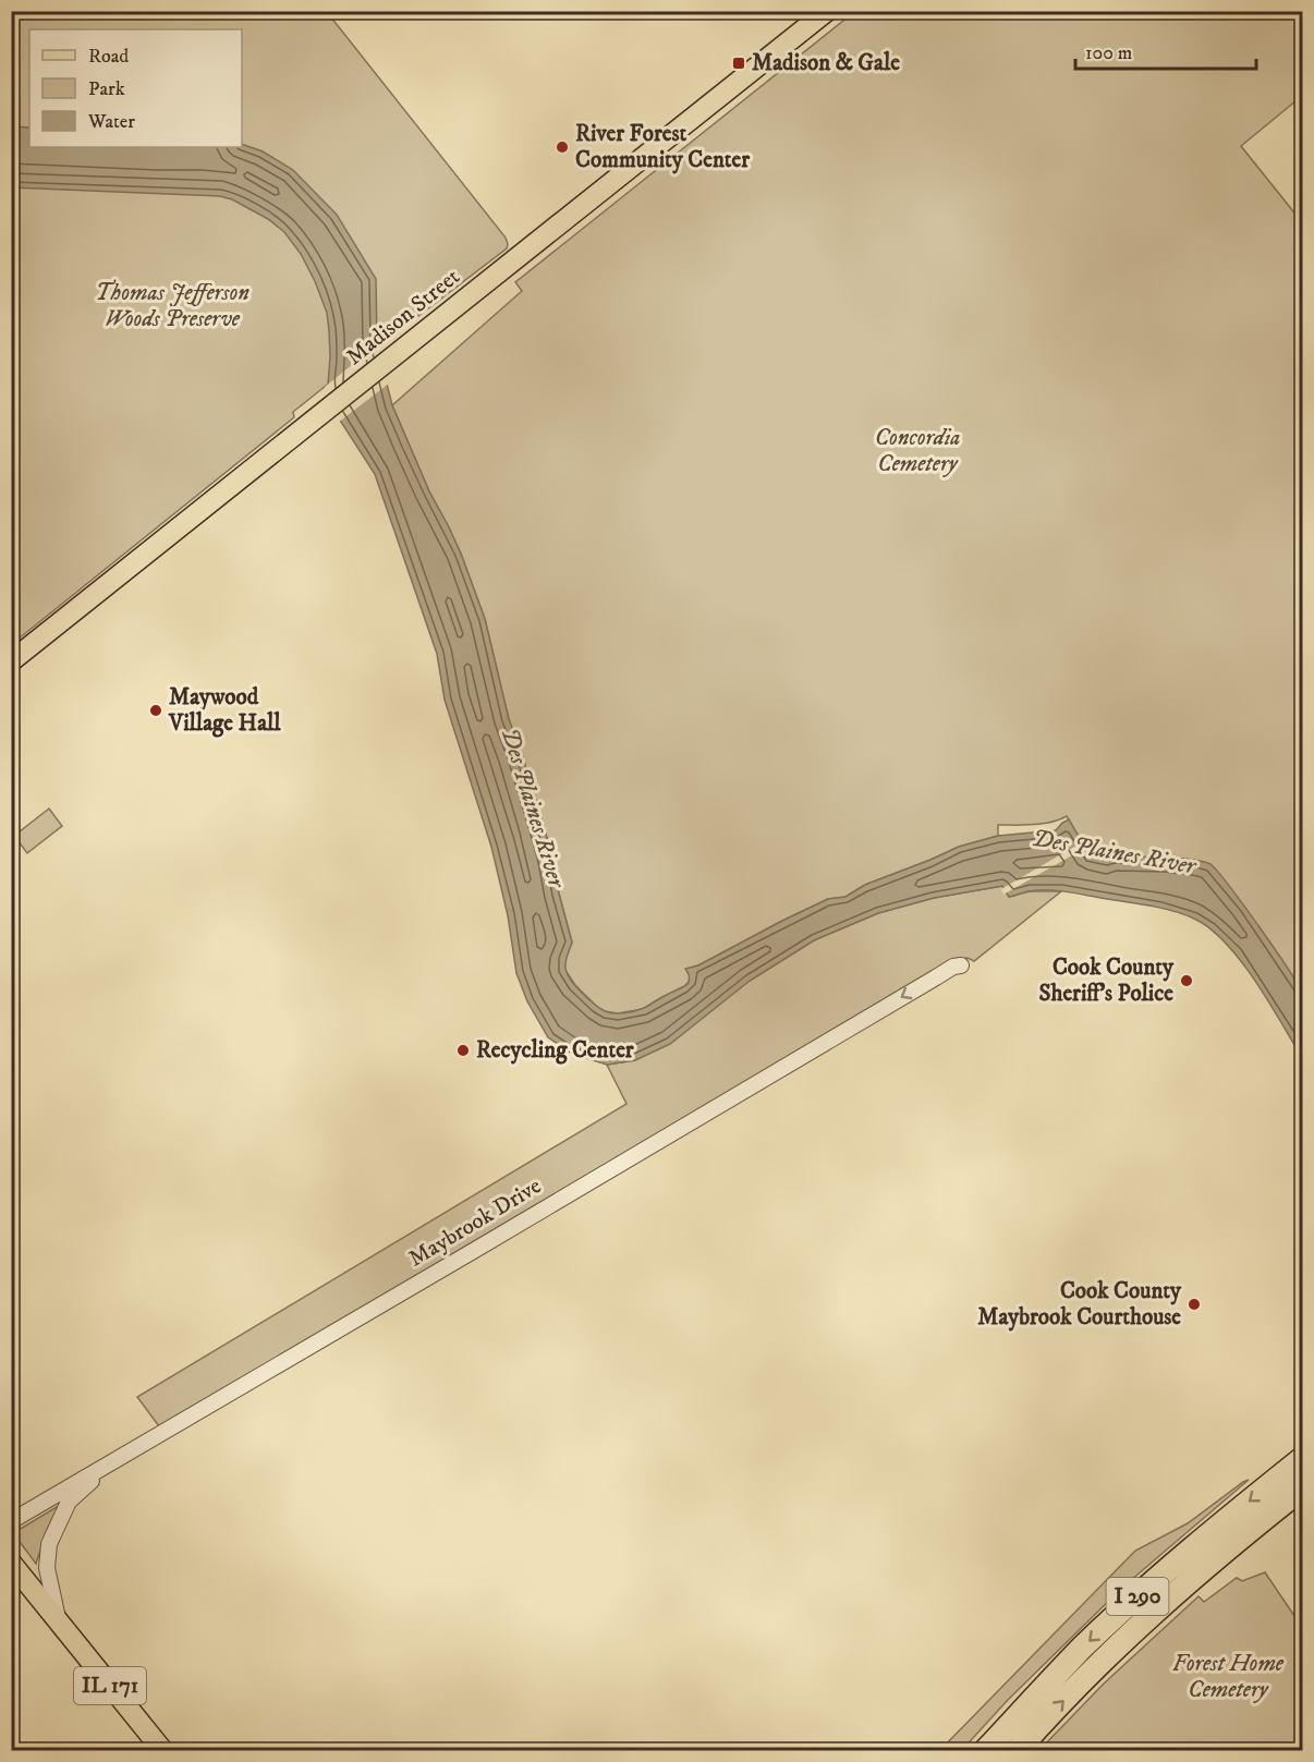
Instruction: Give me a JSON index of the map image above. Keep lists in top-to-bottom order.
{
  "streets": {
    "highway": ["I 290"],
    "main road": ["Madison Street", "IL 171"],
    "street": ["Maybrook Drive"]
  },
  "one_way": ["Maybrook Drive"],
  "water": ["Des Plaines River"],
  "parks": ["Thomas Jefferson Woods Preserve", "Concordia Cemetery", "Forest Home Cemetery"],
  "places": {
    "transit": ["Madison & Gale"],
    "other": [
      "River Forest Community Center",
      "Maywood Village Hall",
      "Cook County Sheriff's Police",
      "Recycling Center",
      "Cook County Maybrook Courthouse"
    ]
  },
  "legend": ["Road", "Park", "Water"],
  "scale_bar": "100 m"
}
